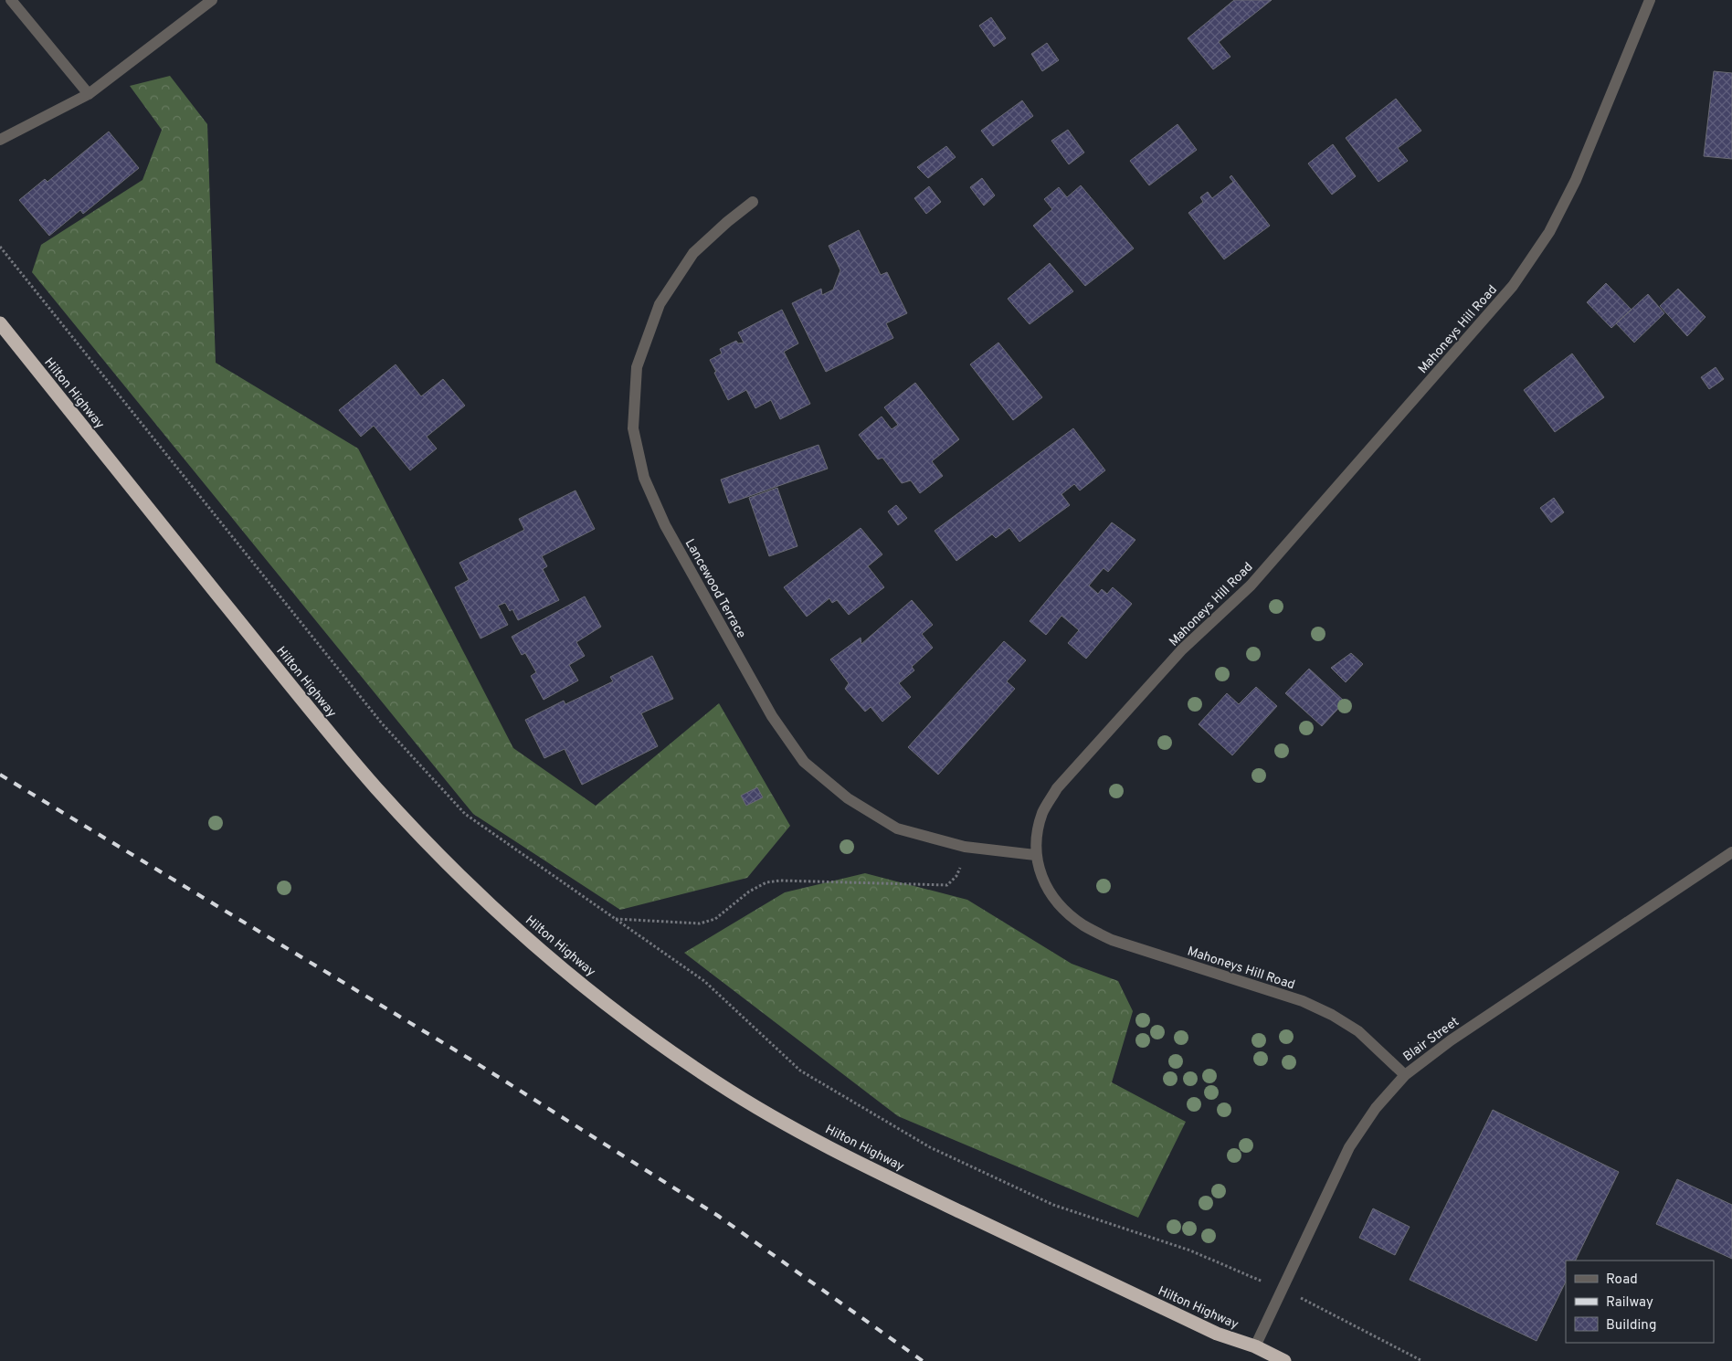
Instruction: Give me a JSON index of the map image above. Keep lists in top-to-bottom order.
{
  "streets": {
    "highway": ["Hilton Highway"],
    "street": ["Mahoneys Hill Road", "Lancewood Terrace", "Blair Street"]
  },
  "crossings": [
    ["Mahoneys Hill Road", "Lancewood Terrace"],
    ["Mahoneys Hill Road", "Blair Street"],
    ["Hilton Highway", "Blair Street"]
  ],
  "legend": ["Road", "Railway", "Building"]
}
